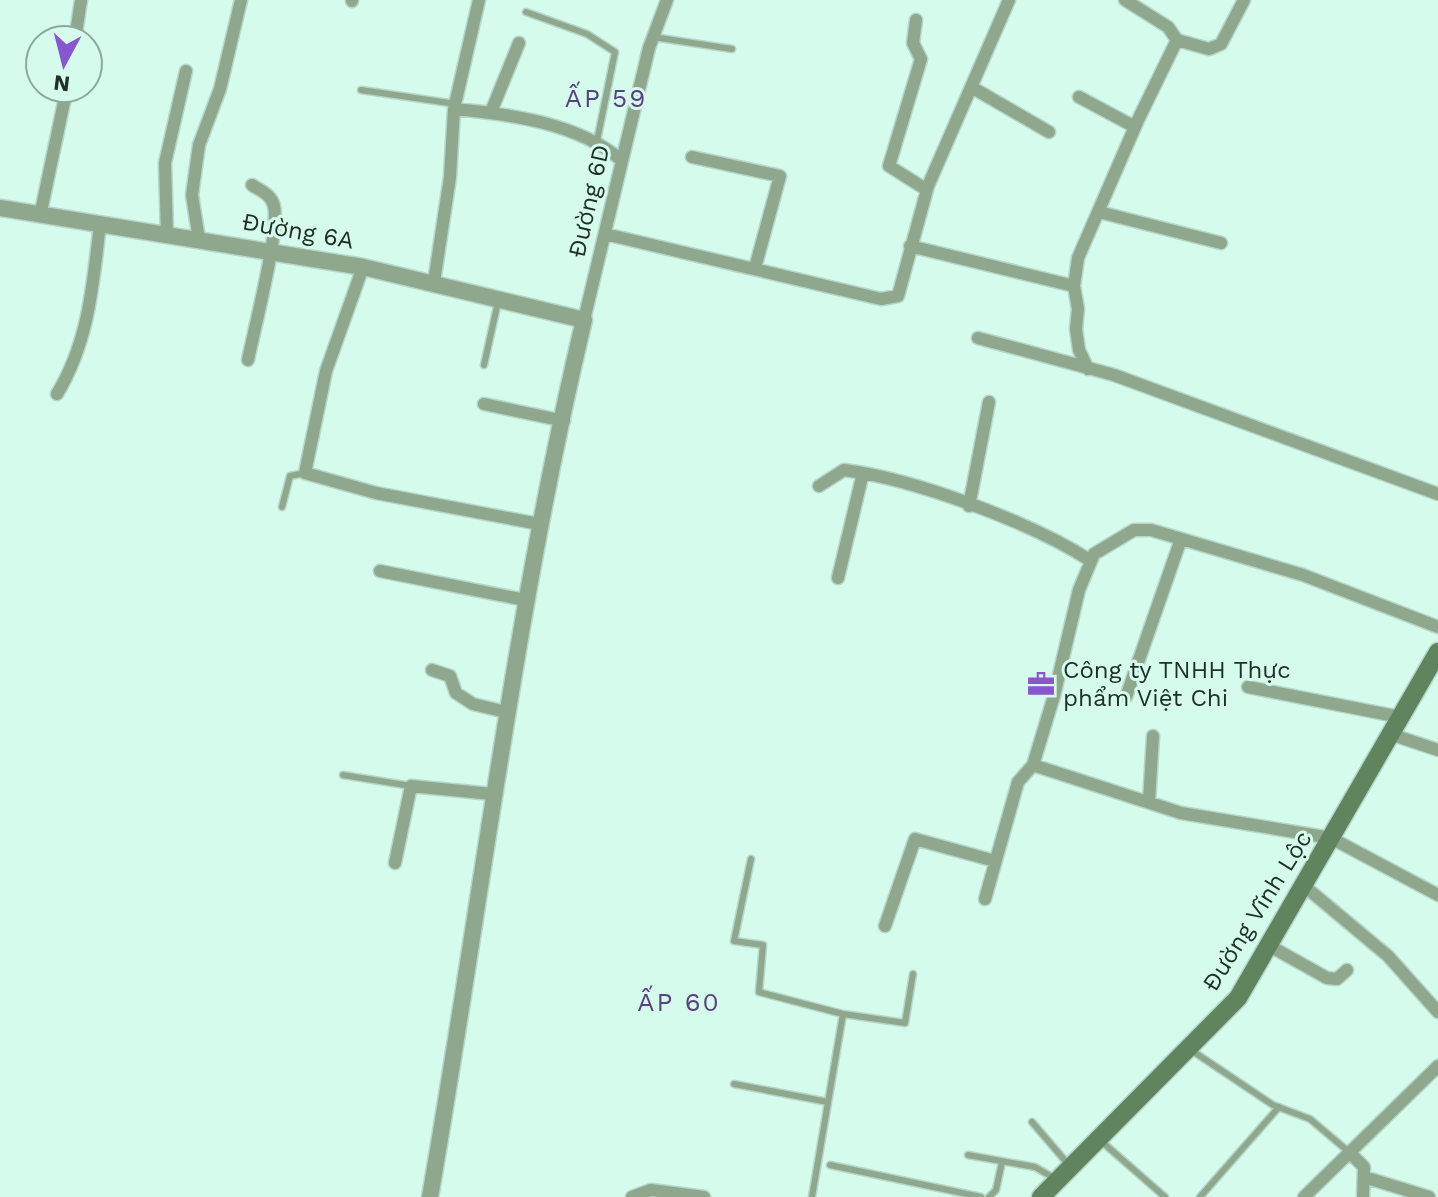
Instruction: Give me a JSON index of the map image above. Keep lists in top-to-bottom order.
{
  "streets": {
    "main road": ["Đường Vĩnh Lộc"],
    "street": ["Đường 6D", "Đường 6A"]
  },
  "crossings": [
    ["Đường 6D", "Đường 6A"]
  ],
  "districts": ["ẤP 59", "ẤP 60"],
  "places": {
    "office": ["Công ty TNHH Thực phẩm Việt Chi"]
  },
  "north": "bottom"
}
